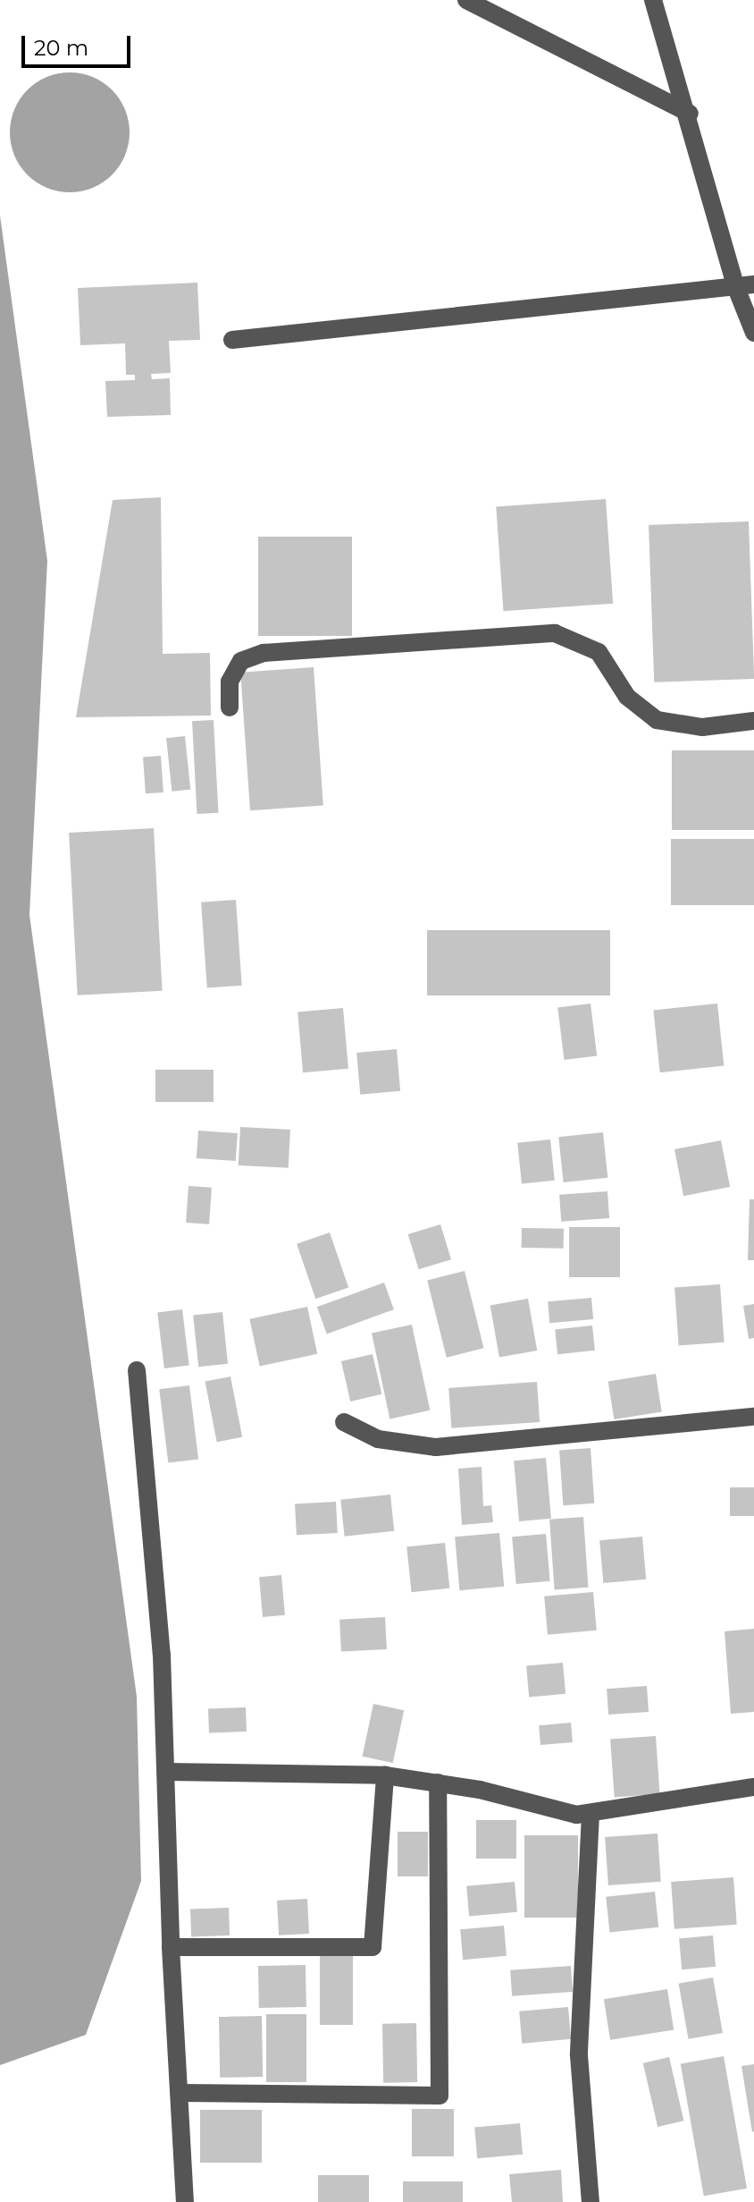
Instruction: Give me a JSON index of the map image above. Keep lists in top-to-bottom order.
{
  "scale_bar": "20 m"
}
